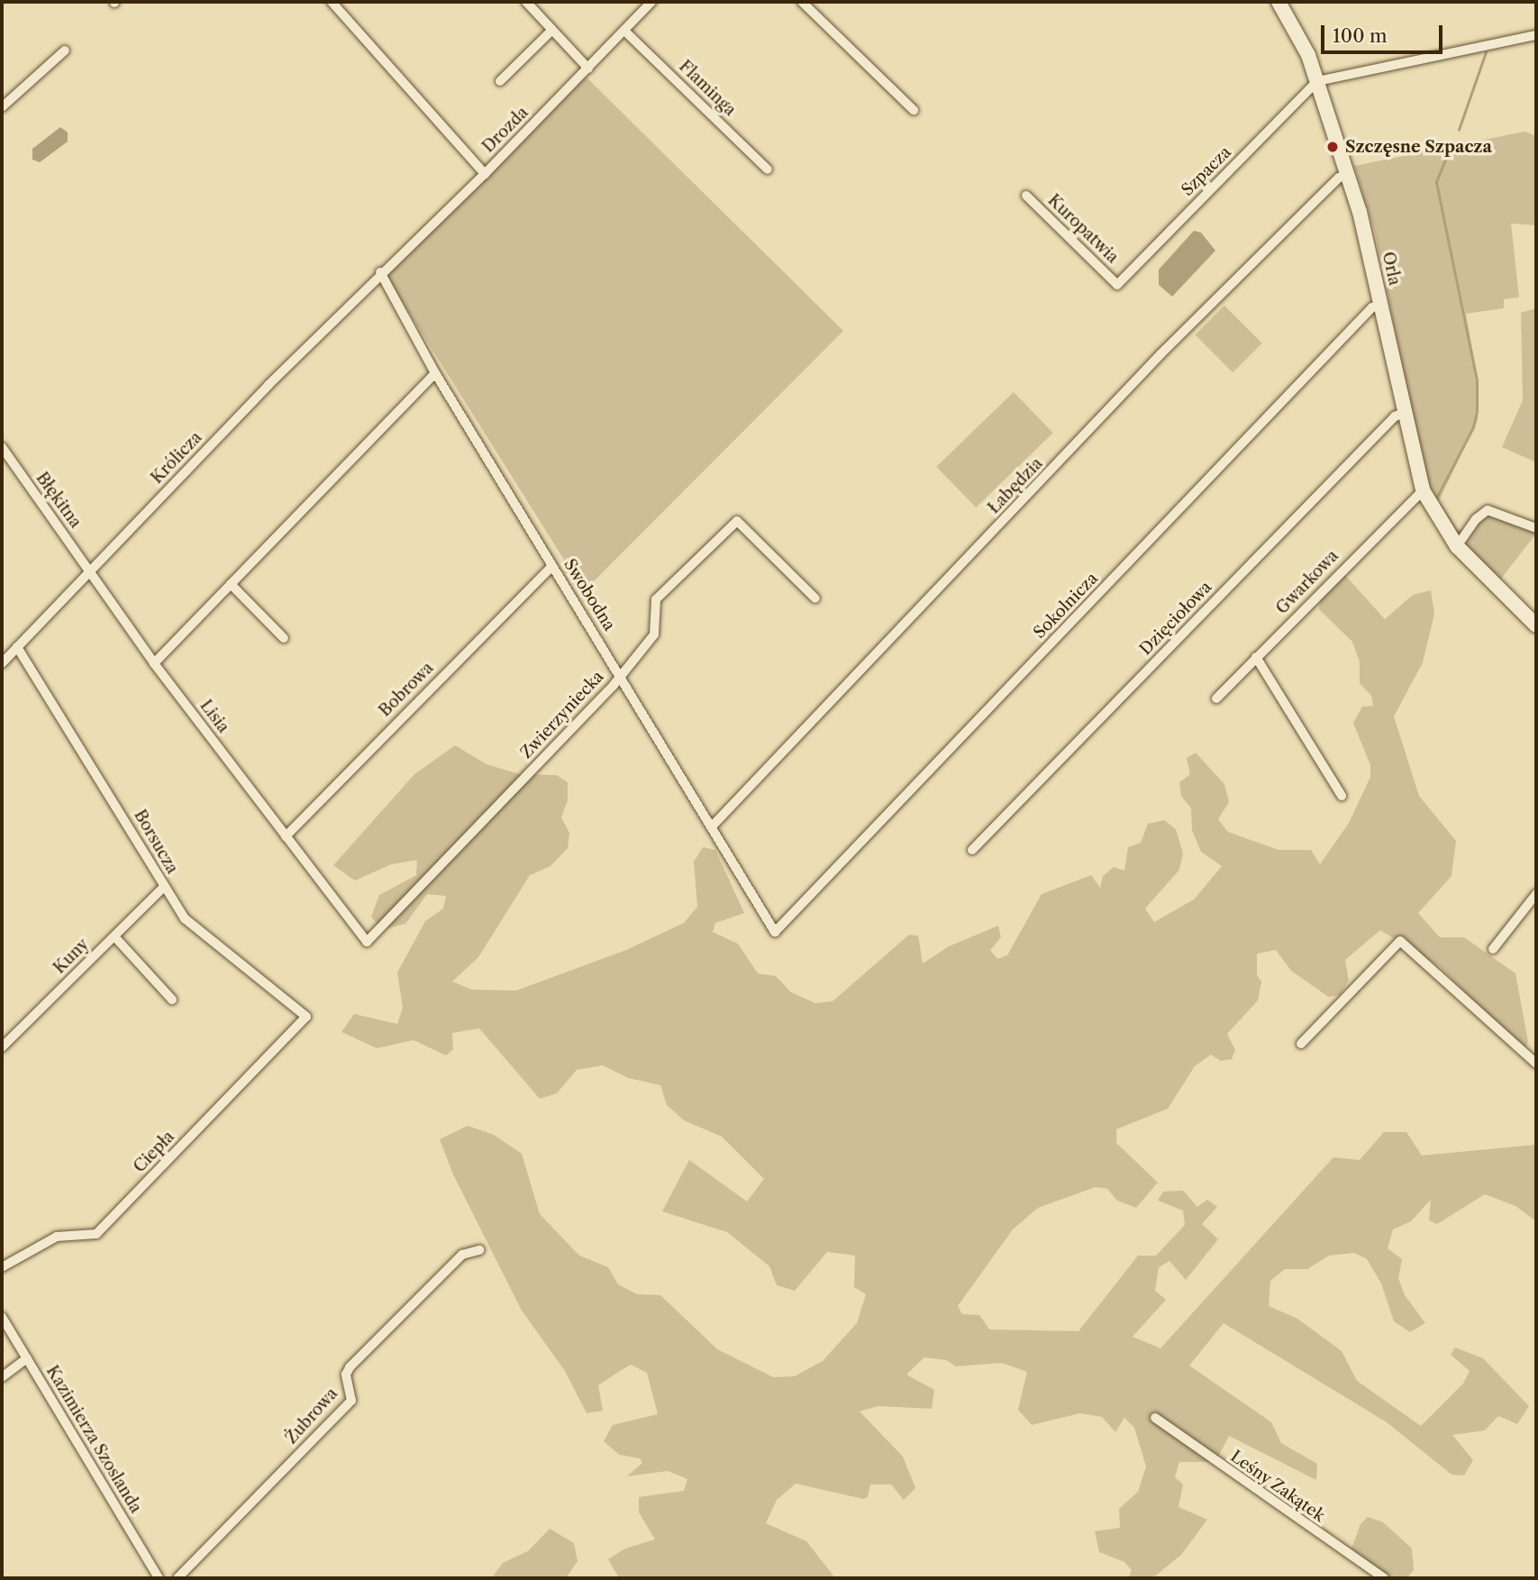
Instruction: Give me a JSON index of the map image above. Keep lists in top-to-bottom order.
{
  "streets": {
    "street": [
      "Flaminga",
      "Drozda",
      "Szpacza",
      "Kuropatwia",
      "Orla",
      "Królicza",
      "Łabędzia",
      "Błękitna",
      "Gwarkowa",
      "Swobodna",
      "Sokolnicza",
      "Dzięciołowa",
      "Bobrowa",
      "Zwierzyniecka",
      "Lisia",
      "Borsucza",
      "Kuny",
      "Ciepła",
      "Żubrowa",
      "Kazimierza Szoslanda",
      "Leśny Zakątek"
    ]
  },
  "crossings": [
    ["Flaminga", "Drozda"],
    ["Drozda", "Królicza"],
    ["Drozda", "Swobodna"],
    ["Szpacza", "Kuropatwia"],
    ["Szpacza", "Orla"],
    ["Orla", "Łabędzia"],
    ["Orla", "Gwarkowa"],
    ["Orla", "Sokolnicza"],
    ["Orla", "Dzięciołowa"],
    ["Królicza", "Błękitna"],
    ["Królicza", "Swobodna"],
    ["Królicza", "Lisia"],
    ["Królicza", "Borsucza"],
    ["Łabędzia", "Swobodna"],
    ["Błękitna", "Lisia"],
    ["Swobodna", "Sokolnicza"],
    ["Swobodna", "Bobrowa"],
    ["Swobodna", "Zwierzyniecka"],
    ["Bobrowa", "Lisia"],
    ["Zwierzyniecka", "Lisia"],
    ["Borsucza", "Kuny"],
    ["Borsucza", "Ciepła"]
  ],
  "places": ["Szczęsne Szpacza"],
  "scale_bar": "100 m"
}
